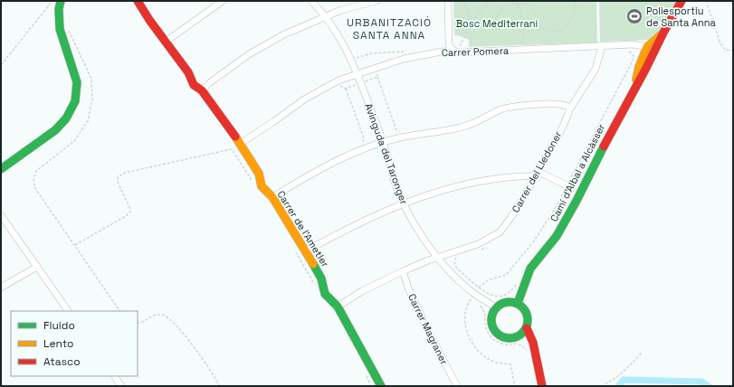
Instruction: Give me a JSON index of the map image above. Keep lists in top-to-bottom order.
{
  "streets": {
    "street": [
      "Carrer Pomera",
      "Avinguda del Taronger",
      "Carrer del Lledoner",
      "Camí d'Albal a Alcàsser",
      "Carrer de l'Ametler",
      "Carrer Magraner"
    ]
  },
  "crossings": [
    ["Carrer Pomera", "Avinguda del Taronger"],
    ["Carrer Pomera", "Carrer del Lledoner"],
    ["Carrer Pomera", "Camí d'Albal a Alcàsser"],
    ["Carrer Pomera", "Carrer de l'Ametler"],
    ["Avinguda del Taronger", "Carrer del Lledoner"],
    ["Avinguda del Taronger", "Camí d'Albal a Alcàsser"],
    ["Carrer del Lledoner", "Carrer de l'Ametler"],
    ["Carrer del Lledoner", "Carrer Magraner"]
  ],
  "districts": ["URBANITZACIÓ SANTA ANNA"],
  "parks": ["Bosc Mediterrani"],
  "places": {
    "sports": ["Poliesportiu de Santa Anna"]
  },
  "legend": ["Fluido", "Lento", "Atasco"]
}
